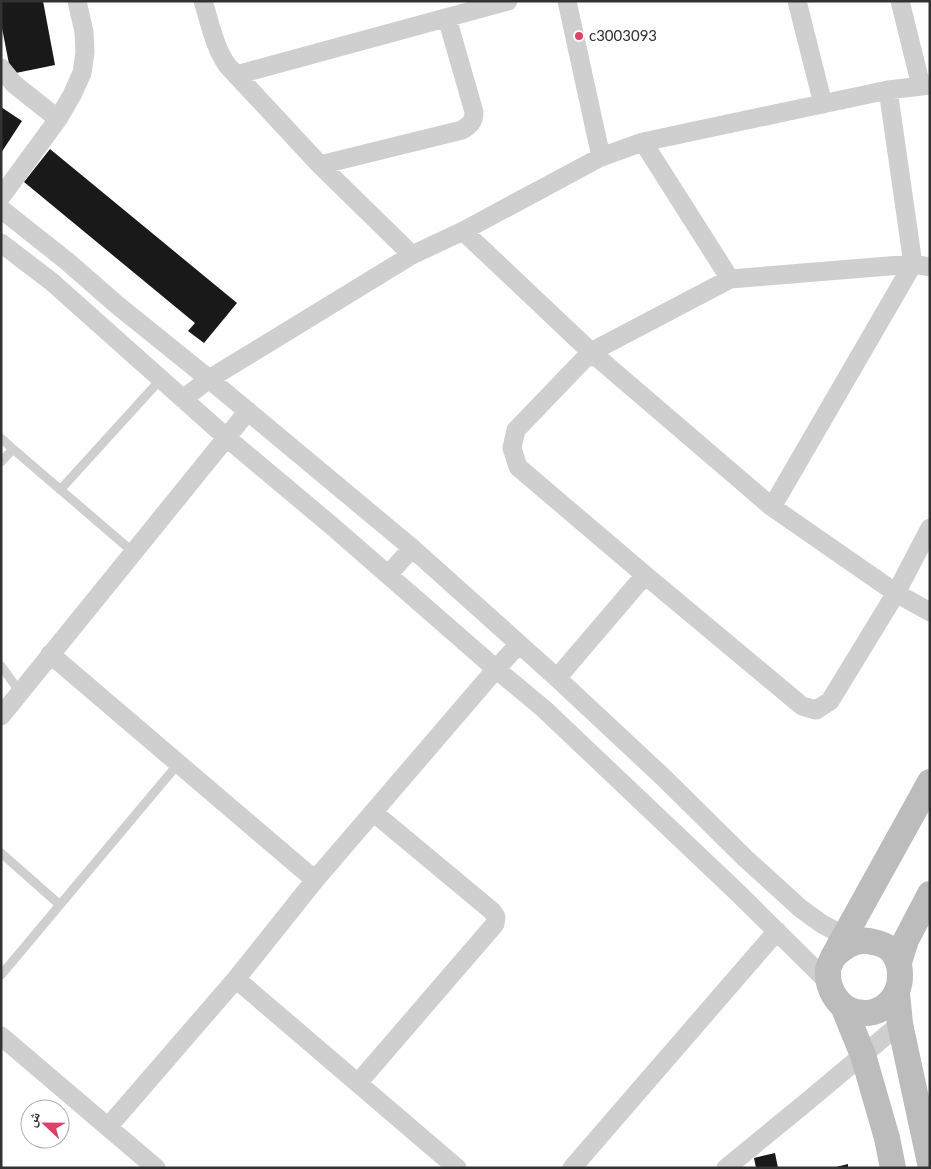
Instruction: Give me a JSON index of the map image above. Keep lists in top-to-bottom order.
{
  "places": ["c3003093"],
  "north": "left"
}
